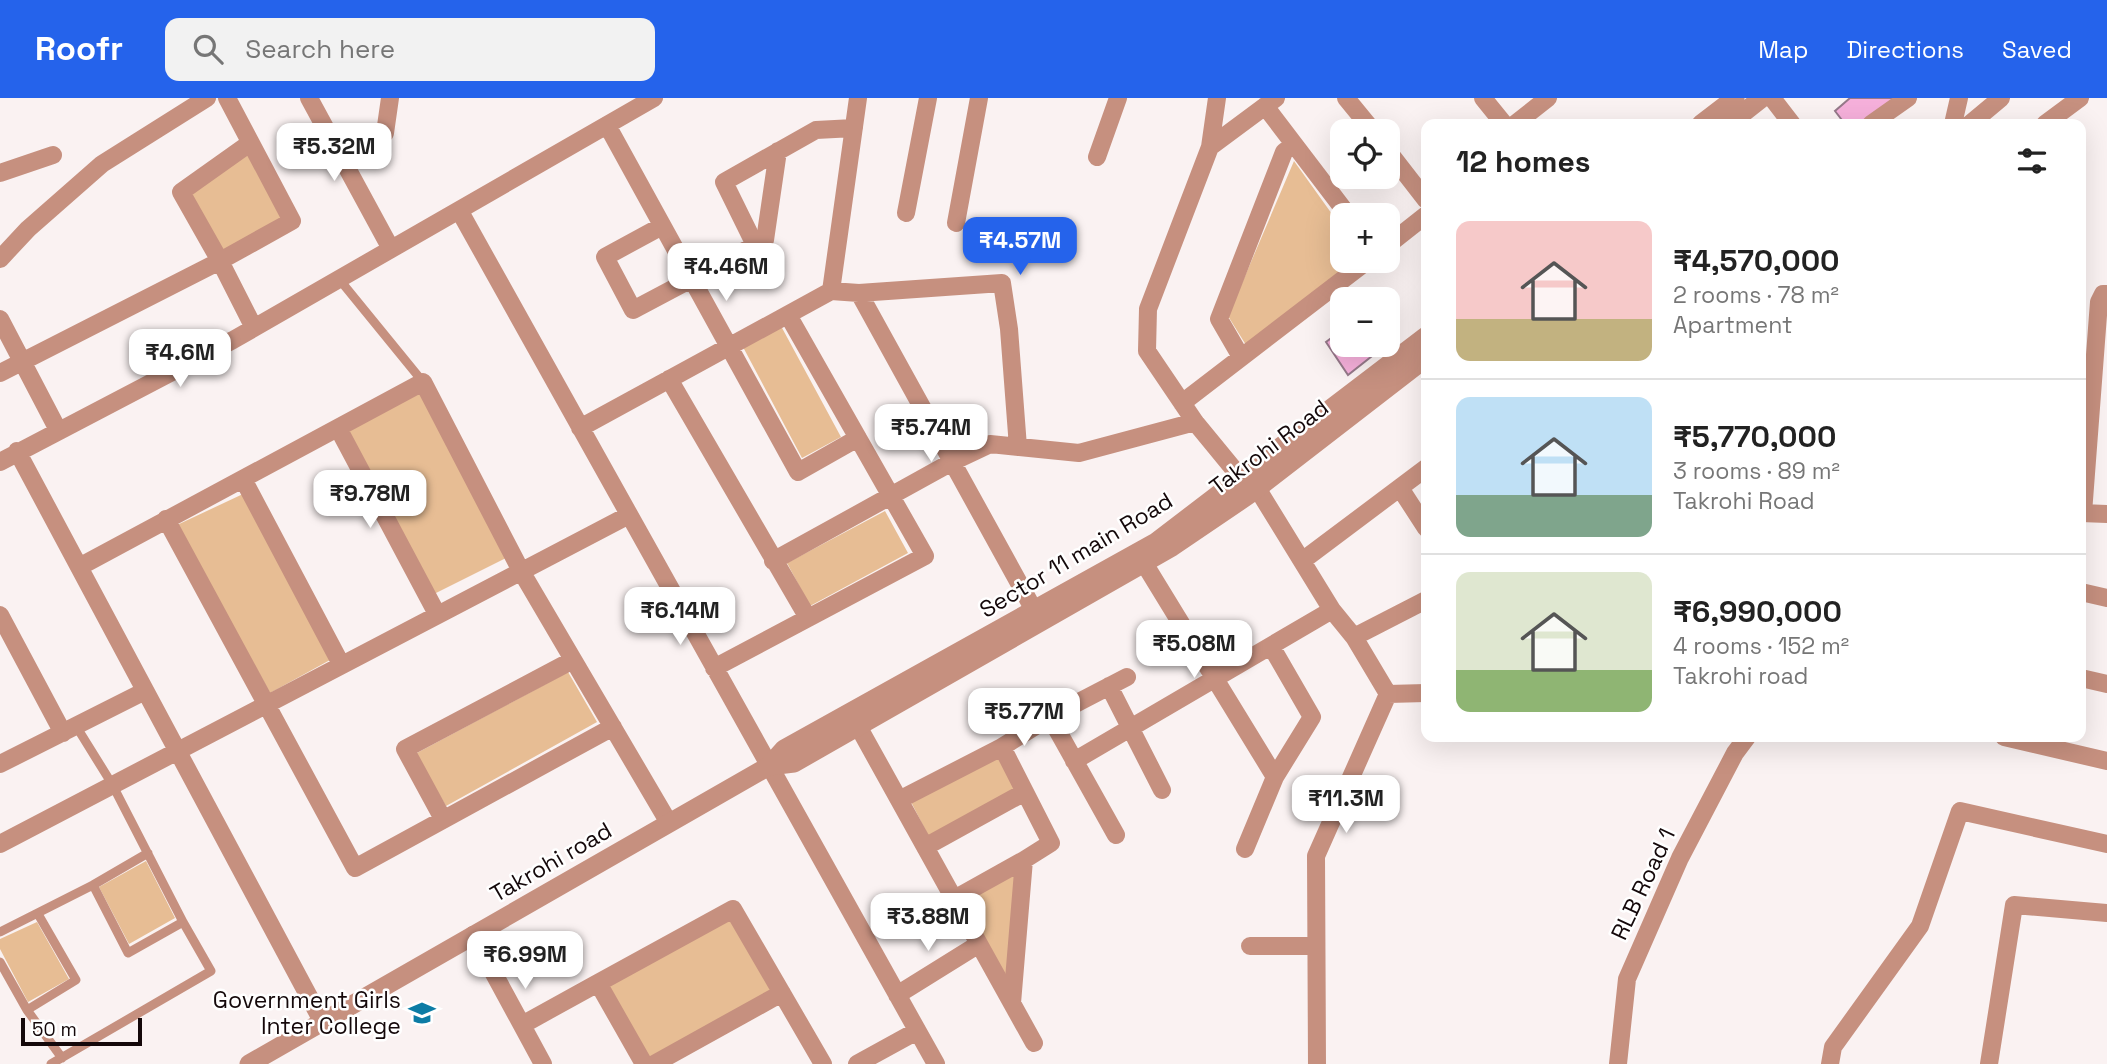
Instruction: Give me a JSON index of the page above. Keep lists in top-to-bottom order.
{
  "streets": {
    "street": [
      "Takrohi Road",
      "Sector 11 main Road",
      "Takrohi road",
      "RLB Road 1"
    ]
  },
  "crossings": [
    ["Takrohi Road", "Sector 11 main Road"],
    ["Takrohi Road", "Takrohi road"],
    ["Sector 11 main Road", "Takrohi road"]
  ],
  "places": {
    "school or university": ["Government Girls Inter College"]
  },
  "scale_bar": "50 m",
  "page": {
    "header": "Roofr",
    "search": "Search here",
    "nav": ["Map", "Directions", "Saved"],
    "map_buttons": ["+", "−"],
    "heading": "12 homes",
    "price": [
      "₹5.32M",
      "₹4.57M",
      "₹4.46M",
      "₹4.6M",
      "₹5.74M",
      "₹9.78M",
      "₹6.14M",
      "₹5.08M",
      "₹5.77M",
      "₹11.3M",
      "₹3.88M",
      "₹6.99M"
    ],
    "list": [
      {
        "name": "₹4,570,000",
        "note": "2 rooms · 78 m² · Apartment"
      },
      {
        "name": "₹5,770,000",
        "note": "3 rooms · 89 m² · Takrohi Road"
      },
      {
        "name": "₹6,990,000",
        "note": "4 rooms · 152 m² · Takrohi road"
      }
    ],
    "scale": "50 m"
  }
}
